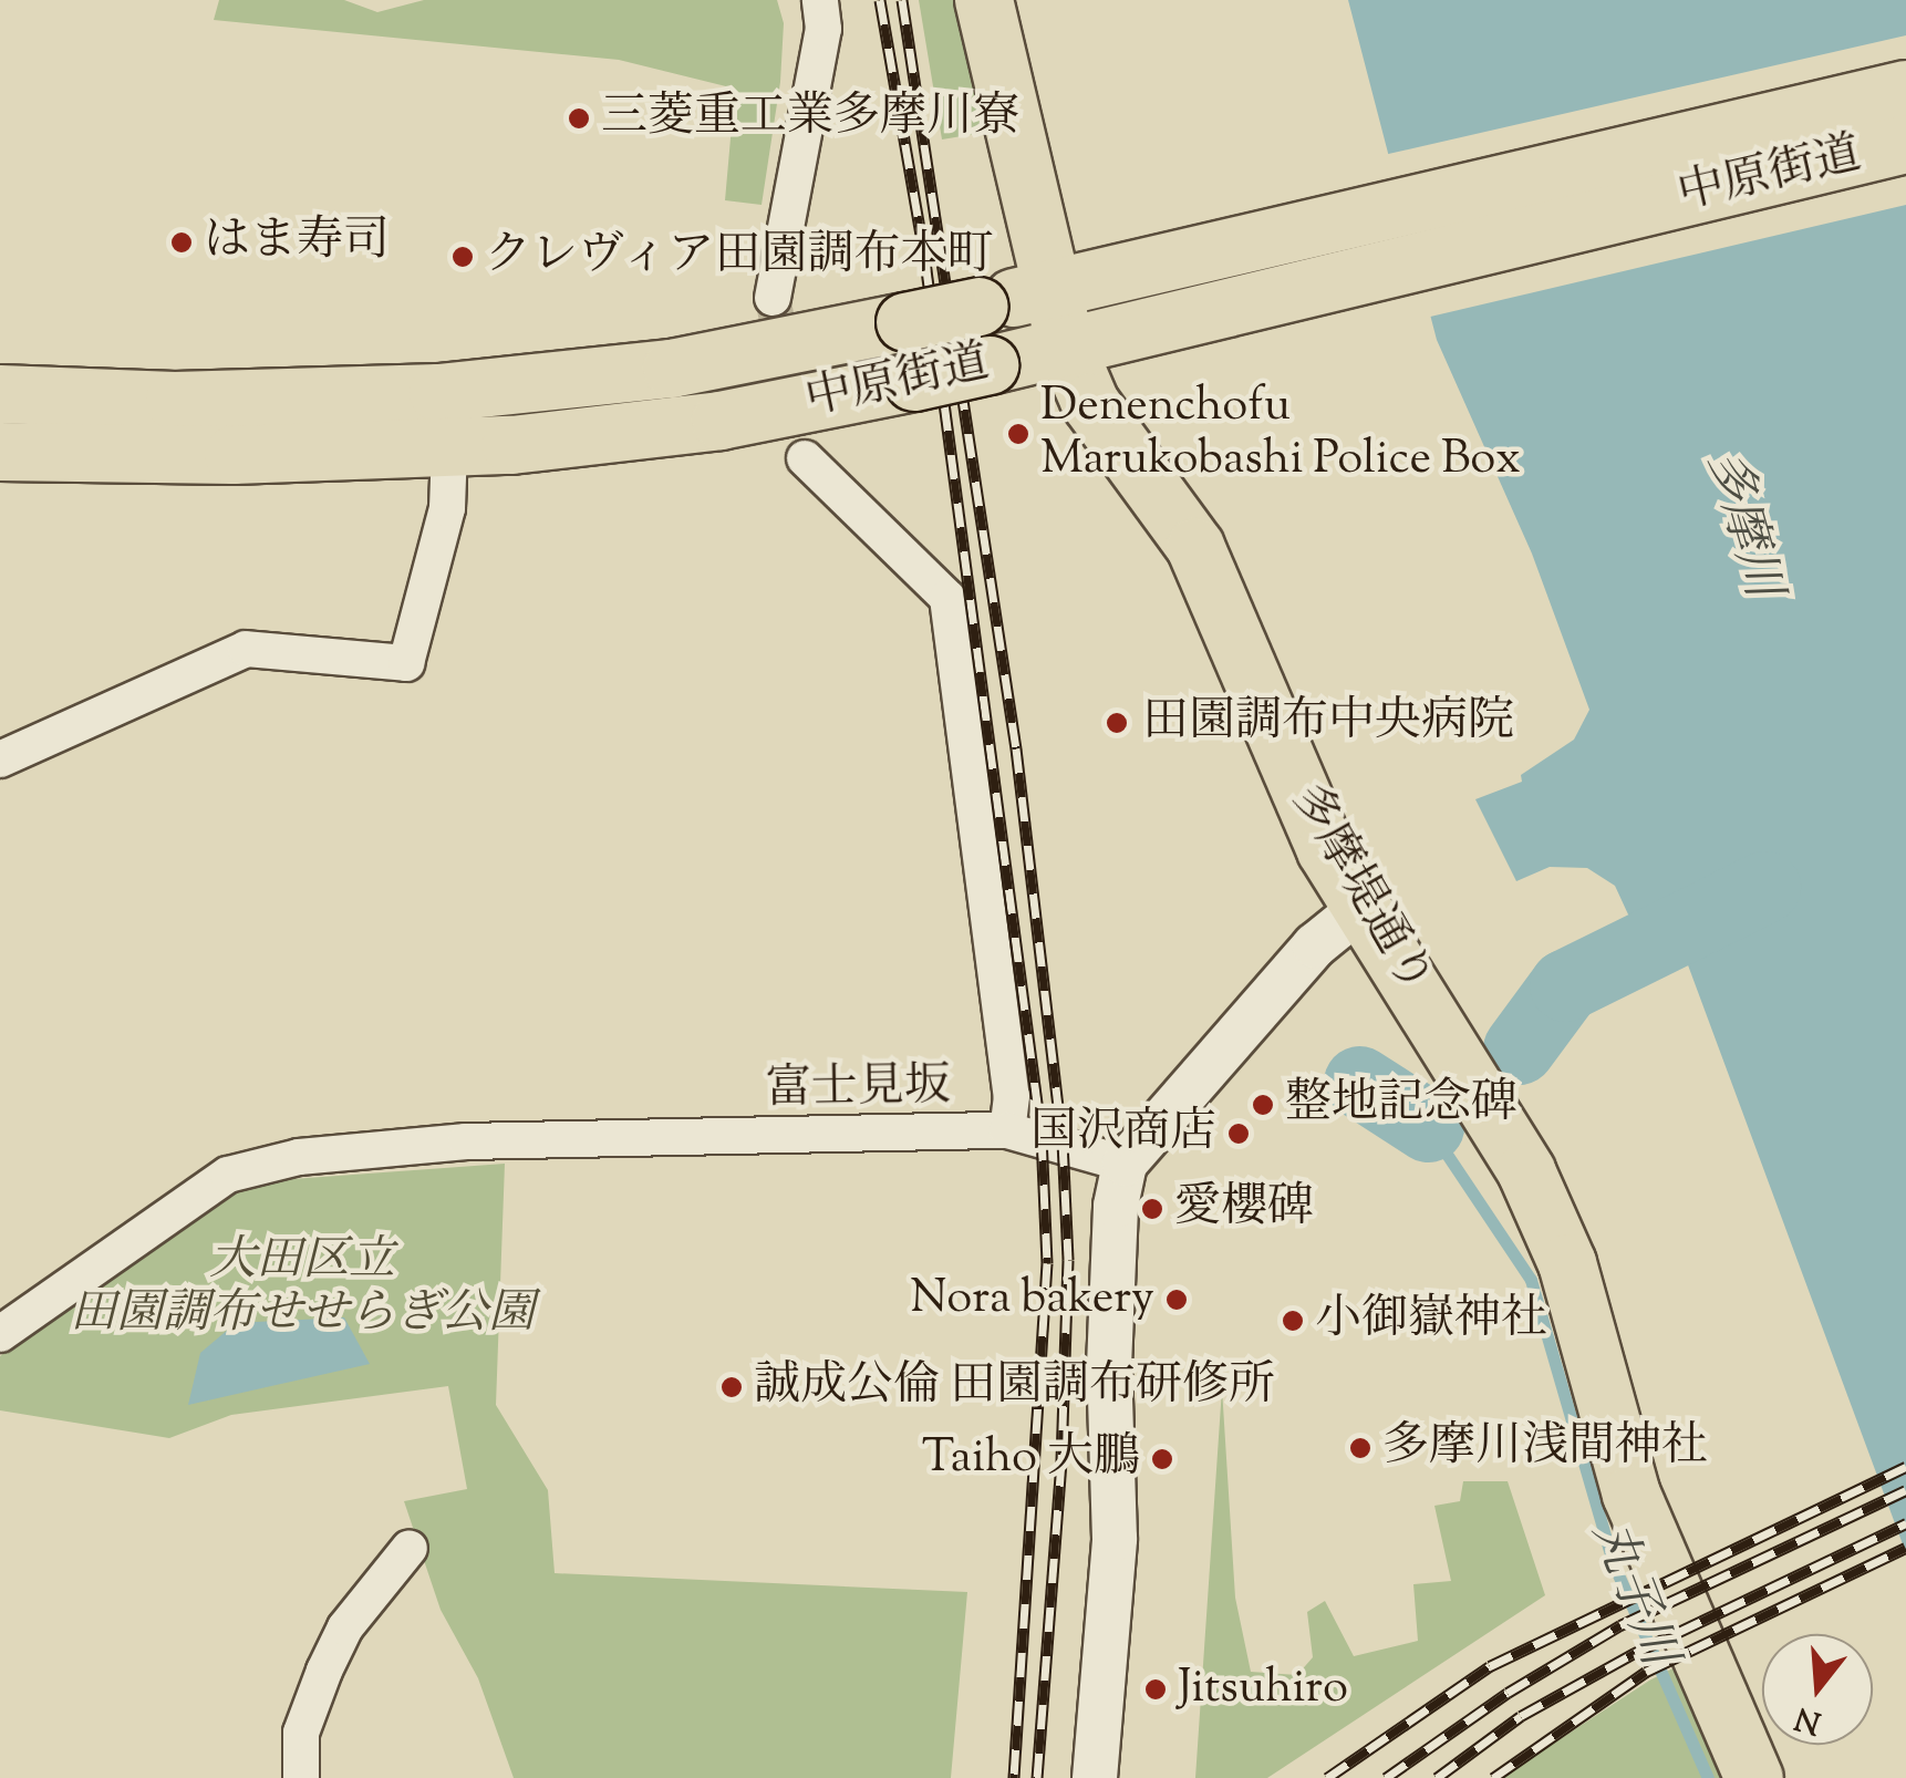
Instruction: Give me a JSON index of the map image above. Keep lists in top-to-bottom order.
{
  "streets": {
    "main road": ["中原街道", "多摩堤通り"],
    "street": ["富士見坂"]
  },
  "crossings": [
    ["中原街道", "多摩堤通り"]
  ],
  "water": ["多摩川", "丸子川"],
  "parks": ["大田区立 田園調布せせらぎ公園"],
  "places": [
    "三菱重工業多摩川寮",
    "はま寿司",
    "クレヴィア田園調布本町",
    "Denenchofu Marukobashi Police Box",
    "田園調布中央病院",
    "整地記念碑",
    "国沢商店",
    "愛櫻碑",
    "Nora bakery",
    "小御嶽神社",
    "誠成公倫 田園調布研修所",
    "多摩川浅間神社",
    "Taiho 大鵬",
    "Jitsuhiro"
  ],
  "north": "bottom"
}
